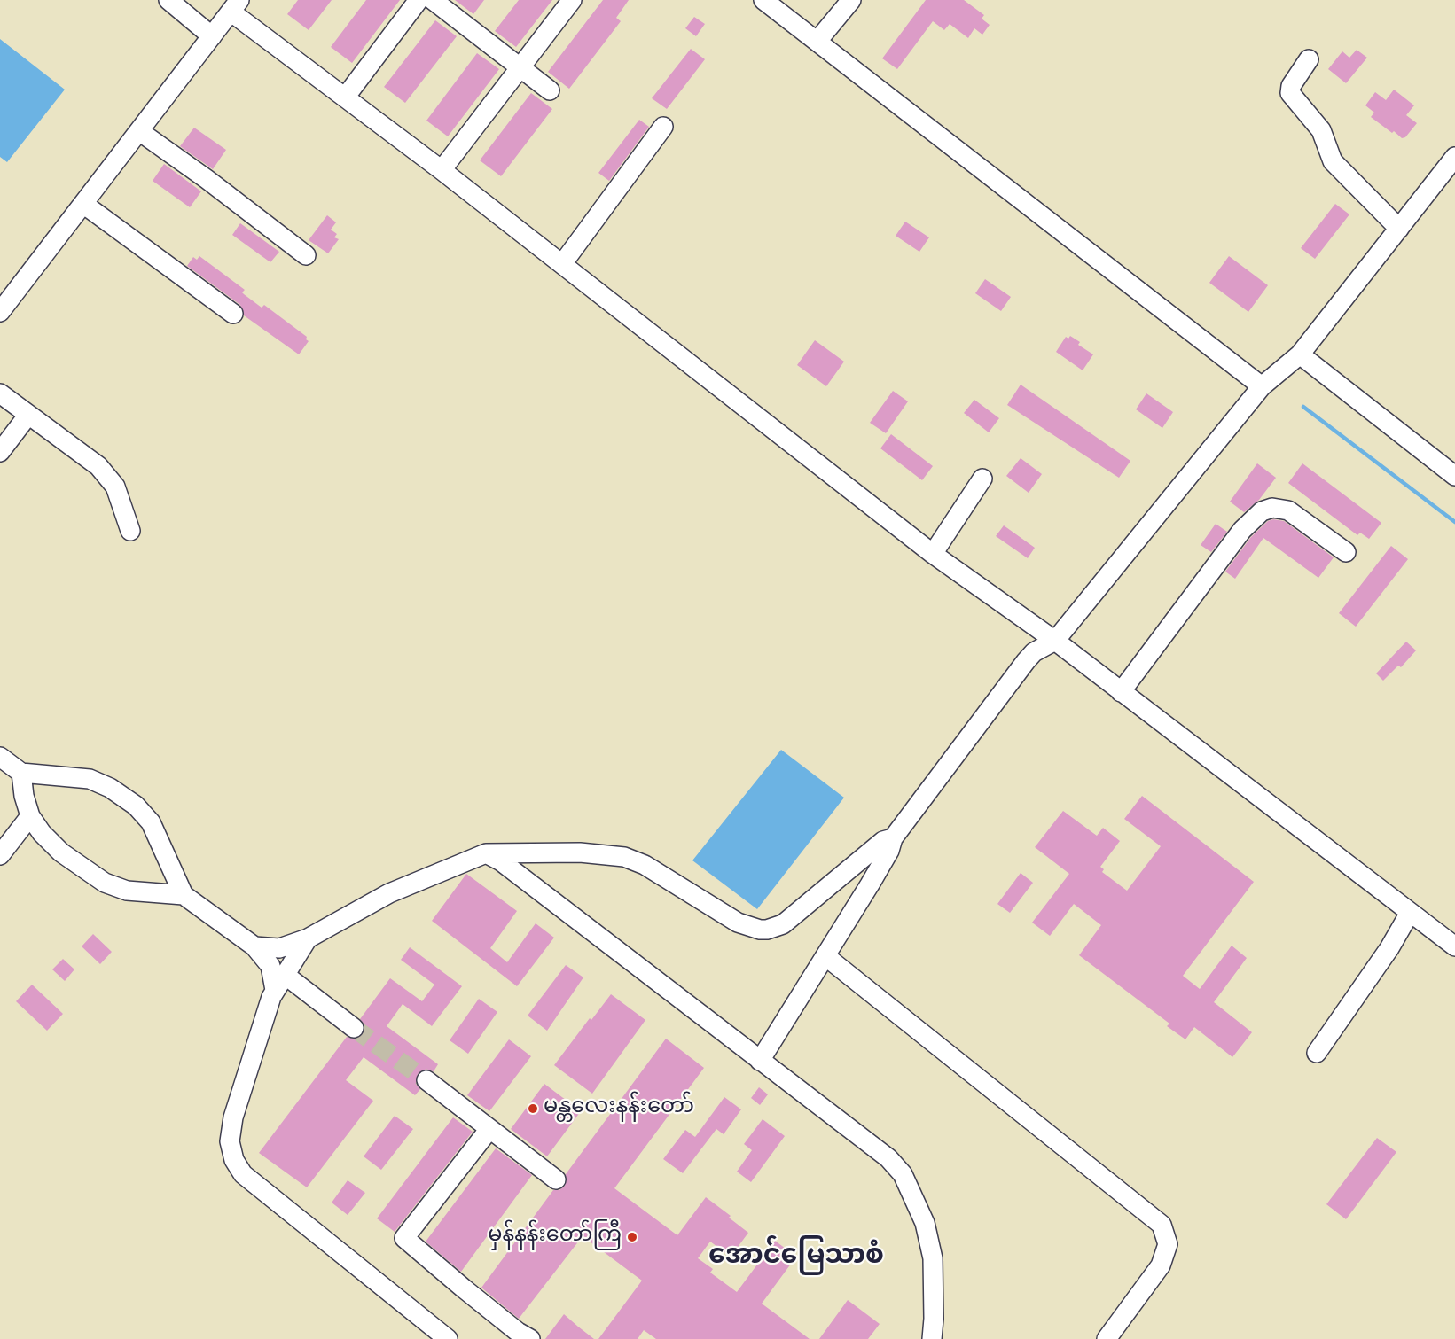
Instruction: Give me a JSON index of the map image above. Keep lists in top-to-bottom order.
{
  "districts": ["အောင်မြေသာစံ"],
  "places": ["မန္တလေးနန်းတော်", "မှန်နန်းတော်ကြီ"]
}
